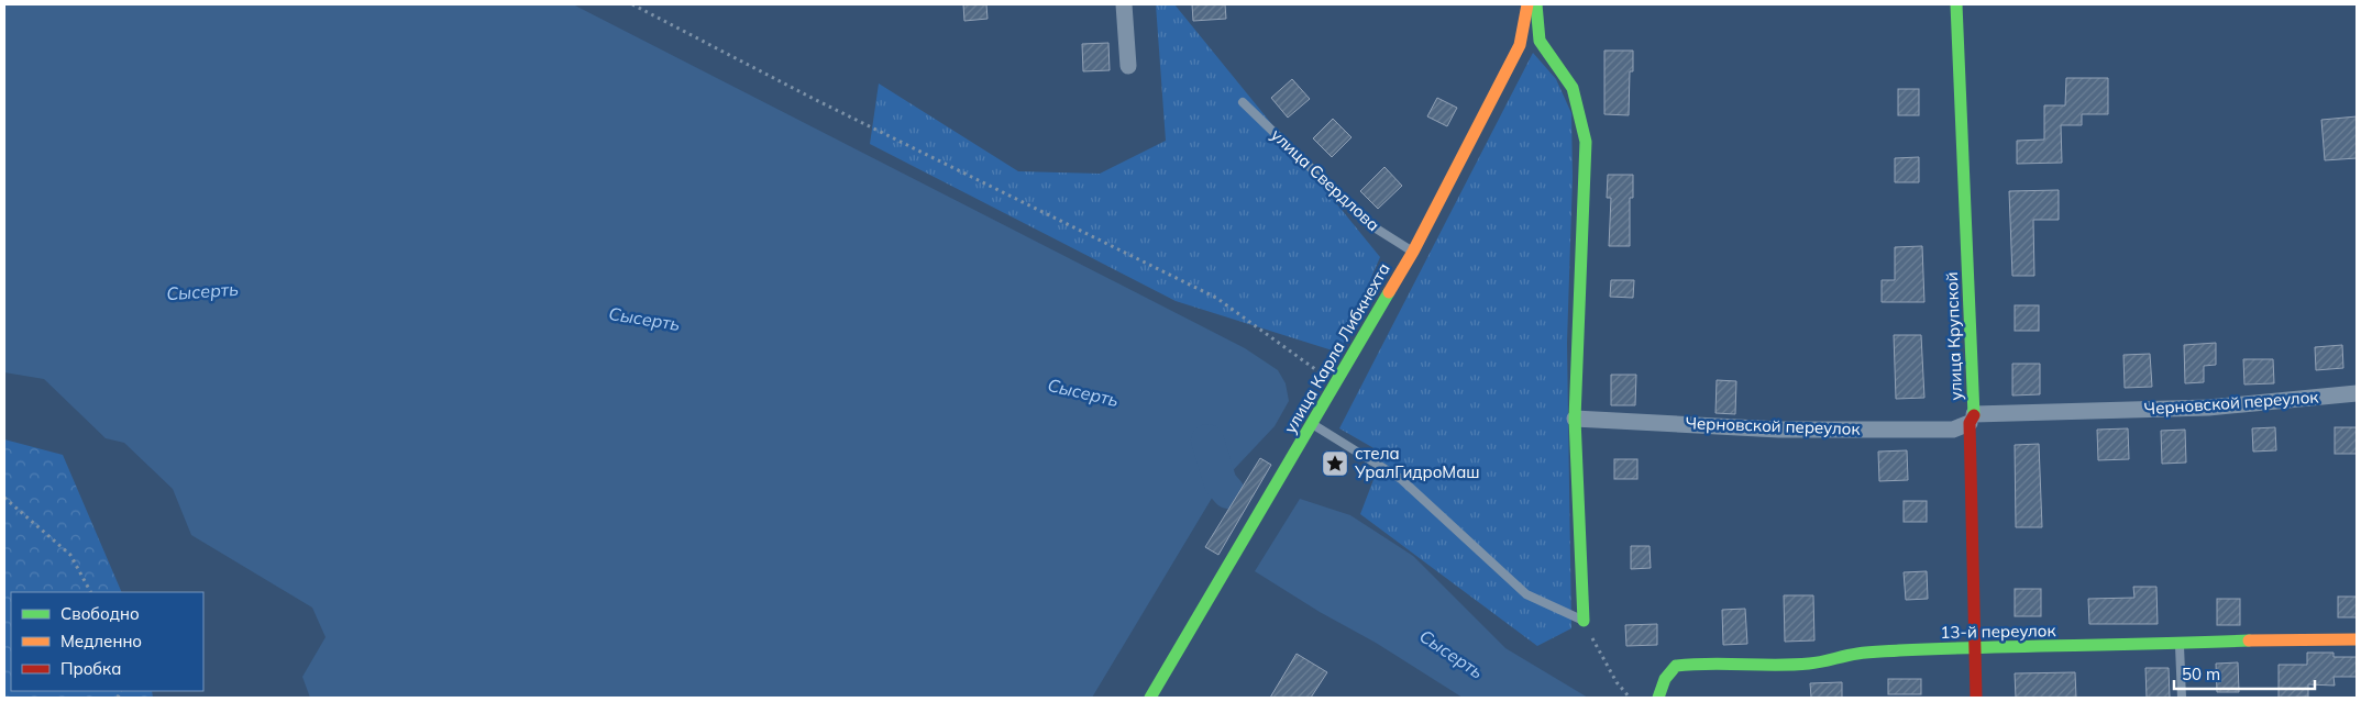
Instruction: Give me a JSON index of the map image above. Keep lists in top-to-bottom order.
{
  "streets": {
    "street": [
      "улица Крупской",
      "улица Карла Либкнехта",
      "Черновской переулок",
      "13-й переулок"
    ],
    "lane": ["улица Свердлова"]
  },
  "crossings": [
    ["улица Свердлова", "улица Карла Либкнехта"],
    ["улица Крупской", "Черновской переулок"],
    ["улица Крупской", "13-й переулок"]
  ],
  "water": ["Сысерть"],
  "places": {
    "place": ["стела УралГидроМаш"]
  },
  "legend": ["Свободно", "Медленно", "Пробка"],
  "scale_bar": "50 m"
}
